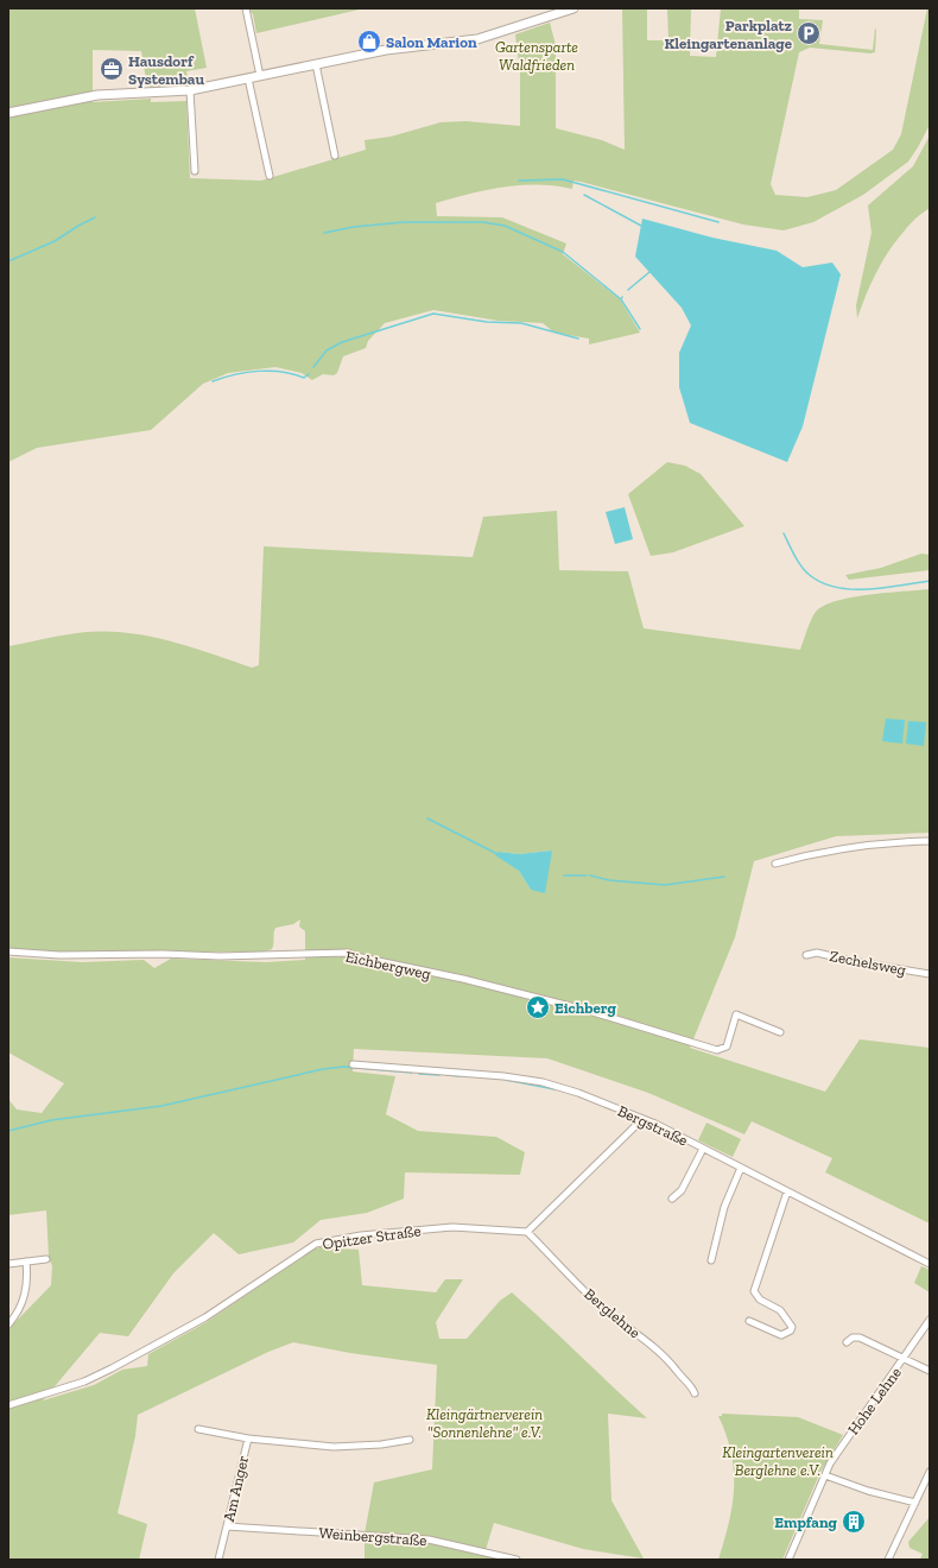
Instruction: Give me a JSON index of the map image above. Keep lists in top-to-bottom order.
{
  "streets": {
    "street": [
      "Zechelsweg",
      "Eichbergweg",
      "Bergstraße",
      "Opitzer Straße",
      "Berglehne",
      "Hohe Lehne",
      "Am Anger",
      "Weinbergstraße"
    ]
  },
  "crossings": [
    ["Opitzer Straße", "Berglehne"],
    ["Am Anger", "Weinbergstraße"]
  ],
  "parks": ["Gartensparte Waldfrieden", "Kleingärtnerverein \"Sonnenlehne\" e.V.", "Kleingartenverein Berglehne e.V."],
  "places": {
    "parking": ["Parkplatz Kleingartenanlage"],
    "shop": ["Salon Marion"],
    "office": ["Hausdorf Systembau"],
    "place": ["Eichberg"],
    "building": ["Empfang"]
  }
}
